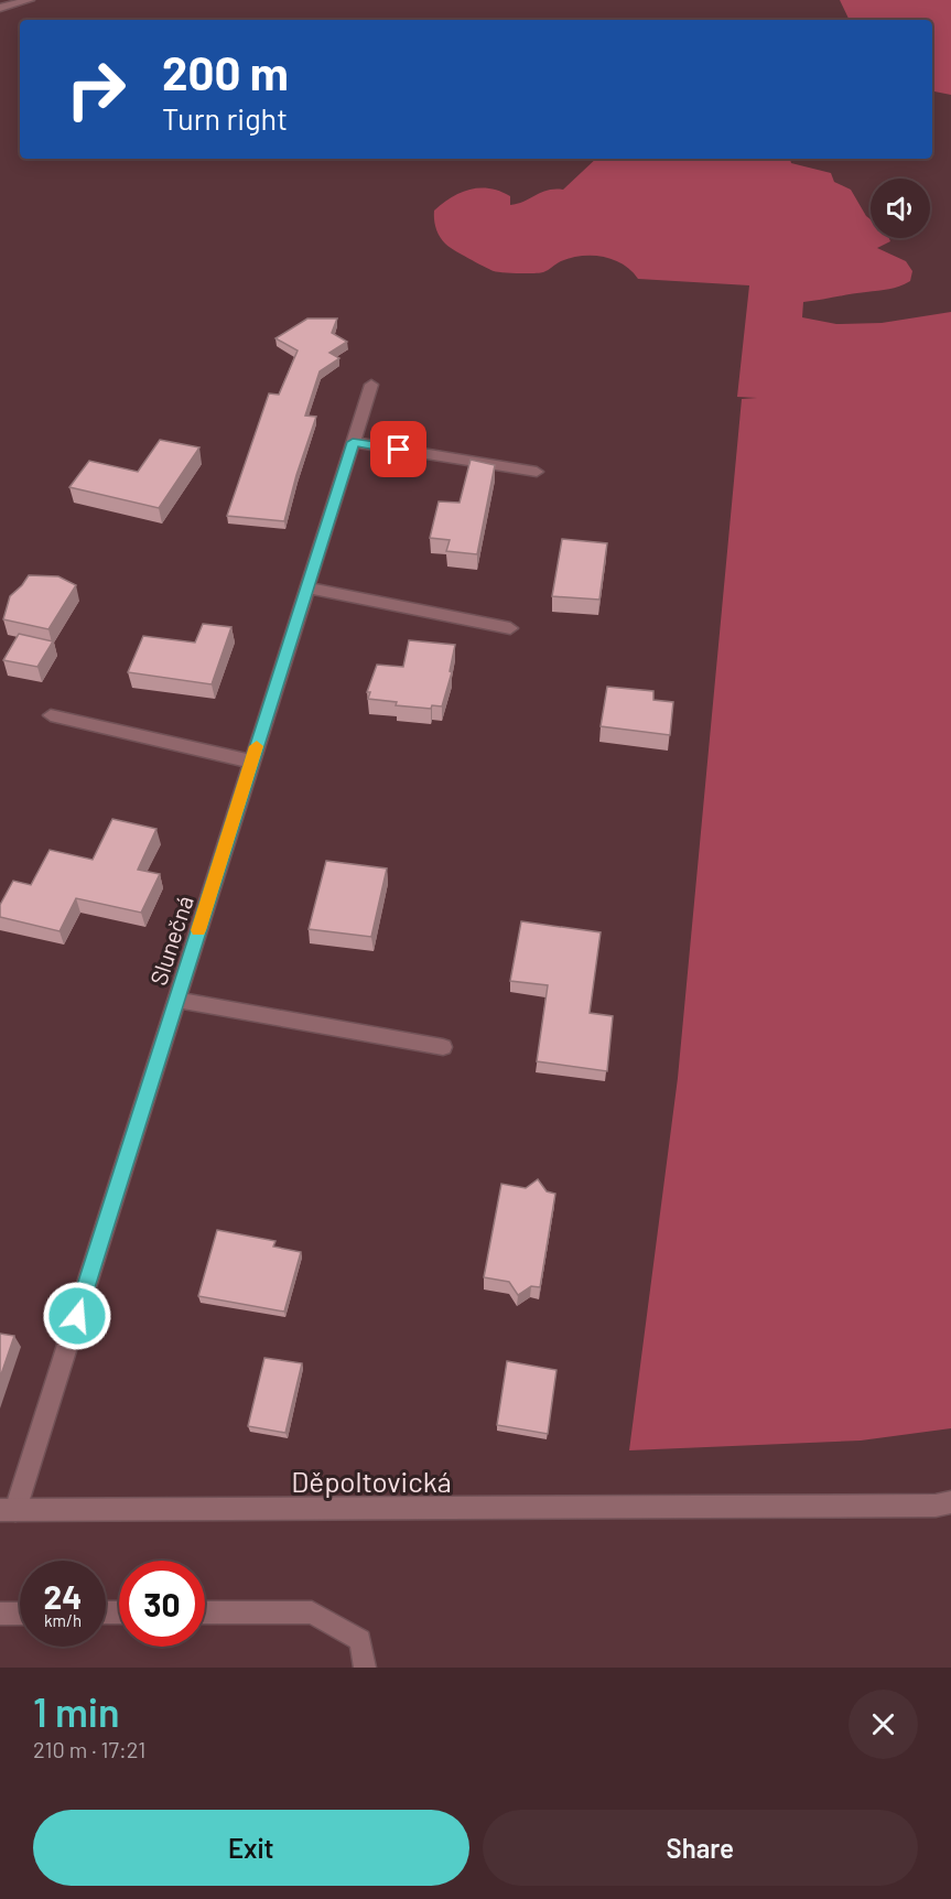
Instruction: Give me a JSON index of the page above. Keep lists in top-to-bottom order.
{
  "streets": {
    "street": ["Slunečná", "Děpoltovická"]
  },
  "crossings": [
    ["Slunečná", "Děpoltovická"]
  ],
  "page": {
    "turn": ["200 m", "Turn right"],
    "speed": "24 km/h",
    "limit": "30",
    "heading": ["1 min", "210 m · 17:21"],
    "buttons": ["Exit", "Share"]
  }
}
